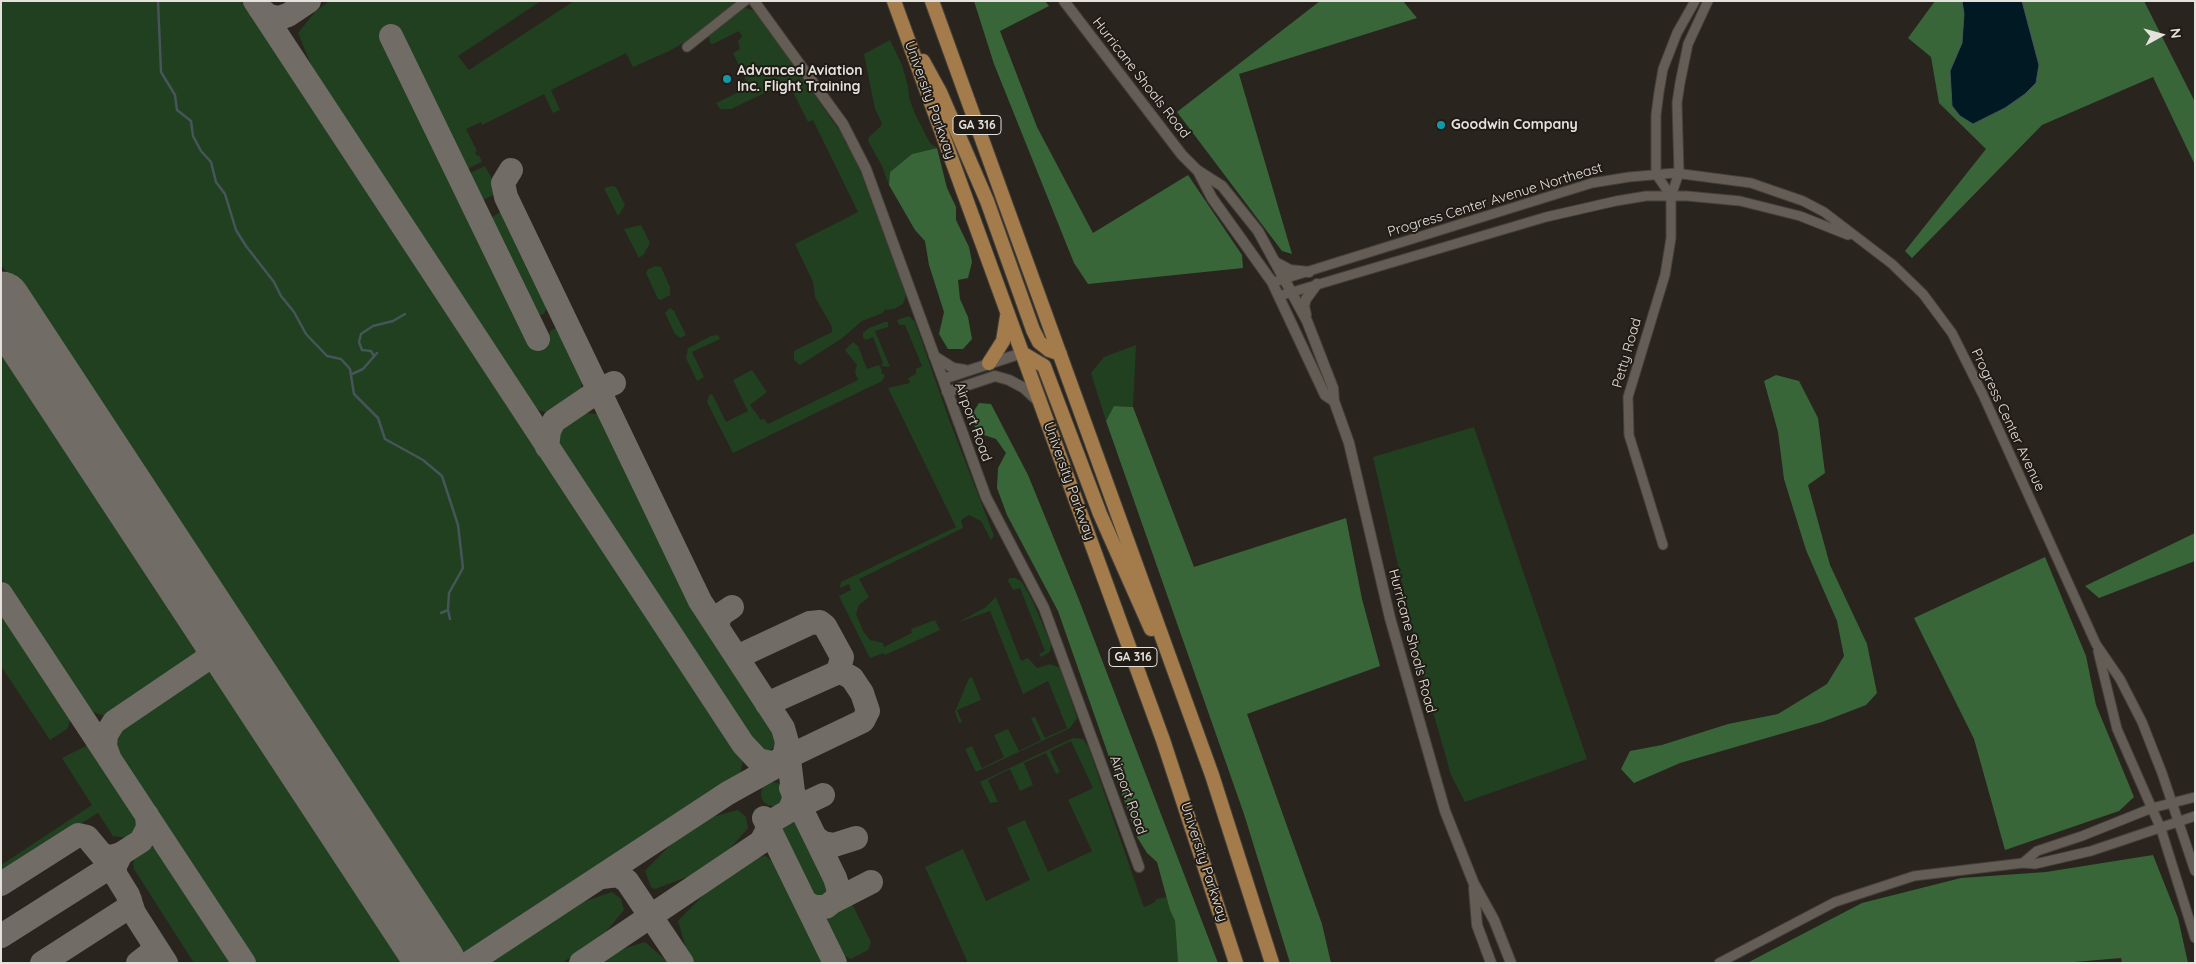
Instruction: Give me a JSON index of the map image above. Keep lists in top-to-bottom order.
{
  "streets": {
    "highway": ["University Parkway", "GA 316"],
    "street": [
      "Hurricane Shoals Road",
      "Progress Center Avenue Northeast",
      "Petty Road",
      "Progress Center Avenue",
      "Airport Road"
    ]
  },
  "crossings": [
    ["Hurricane Shoals Road", "Progress Center Avenue Northeast"],
    ["Progress Center Avenue Northeast", "Petty Road"],
    ["Progress Center Avenue Northeast", "Progress Center Avenue"]
  ],
  "places": ["Advanced Aviation Inc. Flight Training", "Goodwin Company"],
  "north": "right"
}
